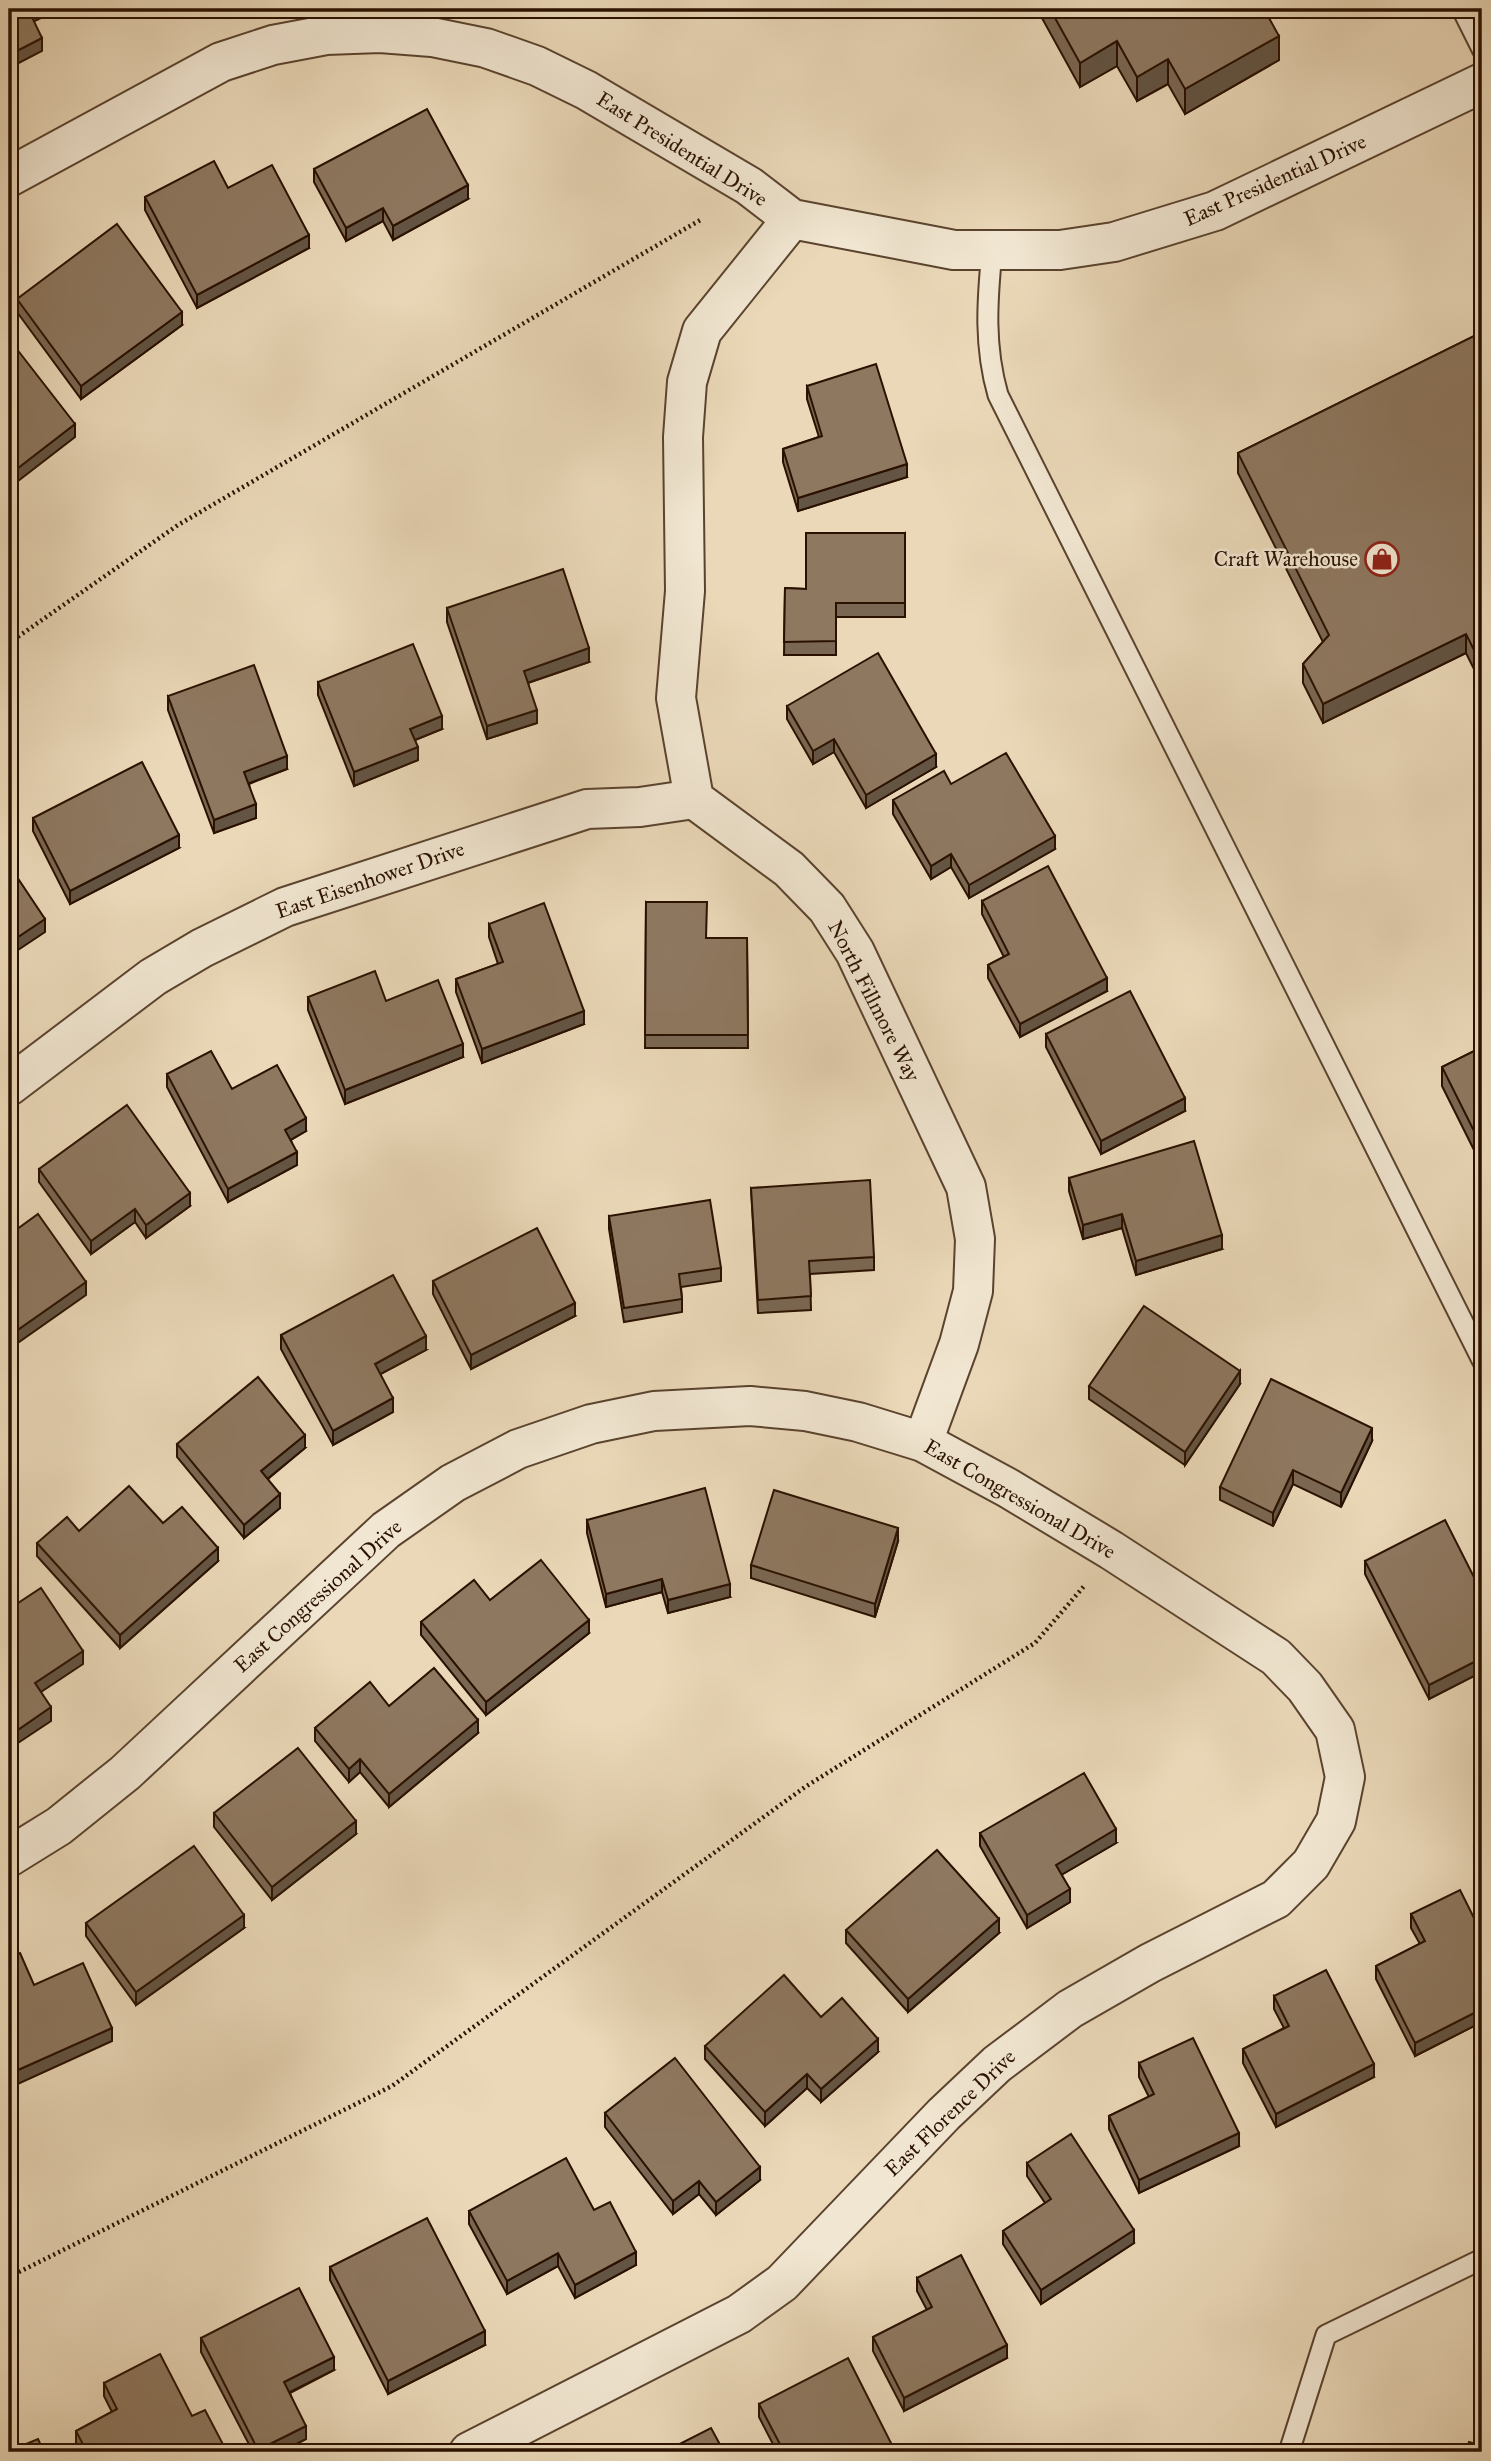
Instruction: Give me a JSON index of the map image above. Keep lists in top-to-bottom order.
{
  "streets": {
    "street": [
      "East Presidential Drive",
      "East Eisenhower Drive",
      "North Fillmore Way",
      "East Congressional Drive",
      "East Florence Drive"
    ]
  },
  "crossings": [
    ["East Eisenhower Drive", "North Fillmore Way"],
    ["North Fillmore Way", "East Congressional Drive"],
    ["East Congressional Drive", "East Florence Drive"]
  ],
  "places": {
    "shop": ["Craft Warehouse"]
  }
}
